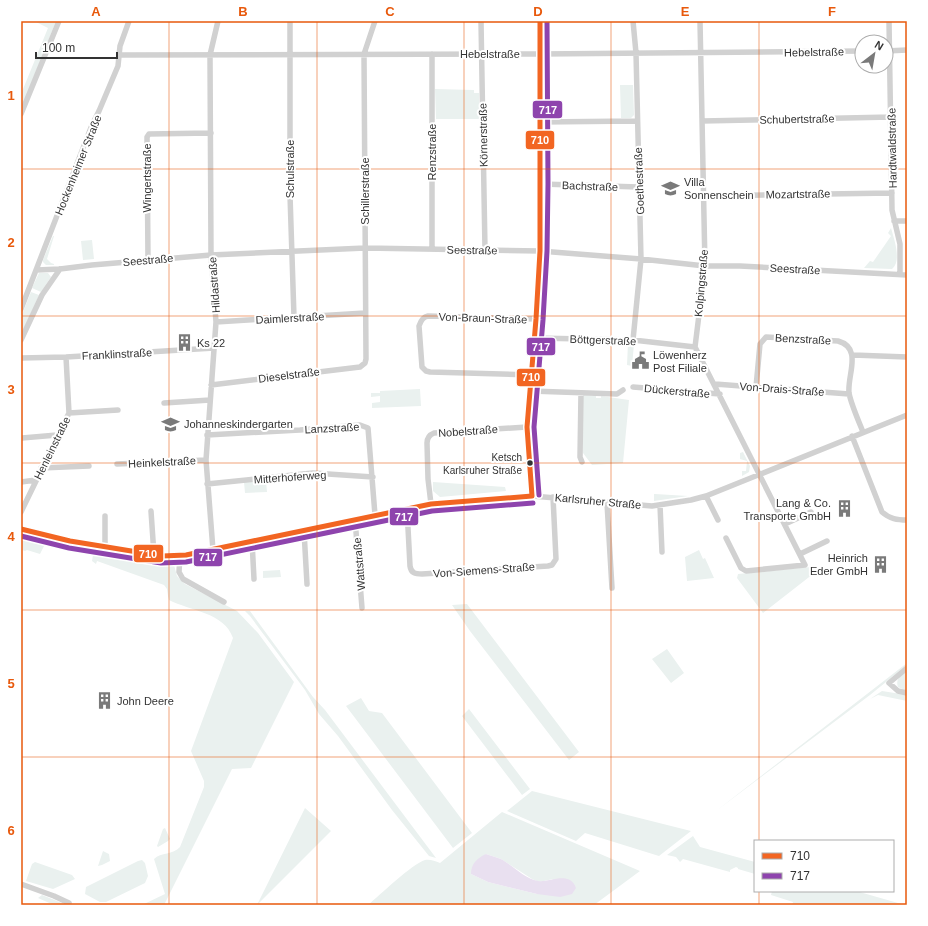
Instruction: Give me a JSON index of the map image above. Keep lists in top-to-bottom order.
{
  "streets": {
    "street": [
      "Hebelstraße",
      "Schubertstraße",
      "Körnerstraße",
      "Hardtwaldstraße",
      "Renzstraße",
      "Hockenheimer Straße",
      "Schulstraße",
      "Wingertstraße",
      "Goethestraße",
      "Bachstraße",
      "Schillerstraße",
      "Mozartstraße",
      "Seestraße",
      "Kolpingstraße",
      "Hildastraße",
      "Daimlerstraße",
      "Von-Braun-Straße",
      "Benzstraße",
      "Böttgerstraße",
      "Franklinstraße",
      "Dieselstraße",
      "Von-Drais-Straße",
      "Dückerstraße",
      "Lanzstraße",
      "Nobelstraße",
      "Henleinstraße",
      "Heinkelstraße",
      "Mitterhoferweg",
      "Karlsruher Straße",
      "Wattstraße",
      "Von-Siemens-Straße"
    ]
  },
  "crossings": [
    ["Hebelstraße", "Körnerstraße"],
    ["Hebelstraße", "Renzstraße"],
    ["Hebelstraße", "Hockenheimer Straße"],
    ["Hebelstraße", "Schulstraße"],
    ["Hebelstraße", "Goethestraße"],
    ["Hebelstraße", "Schillerstraße"],
    ["Hebelstraße", "Kolpingstraße"],
    ["Hebelstraße", "Hildastraße"],
    ["Schubertstraße", "Hardtwaldstraße"],
    ["Schubertstraße", "Kolpingstraße"],
    ["Körnerstraße", "Seestraße"],
    ["Hardtwaldstraße", "Mozartstraße"],
    ["Hardtwaldstraße", "Seestraße"],
    ["Renzstraße", "Seestraße"],
    ["Hockenheimer Straße", "Seestraße"],
    ["Schulstraße", "Seestraße"],
    ["Schulstraße", "Daimlerstraße"],
    ["Wingertstraße", "Seestraße"],
    ["Wingertstraße", "Hildastraße"],
    ["Goethestraße", "Bachstraße"],
    ["Goethestraße", "Seestraße"],
    ["Goethestraße", "Böttgerstraße"],
    ["Schillerstraße", "Seestraße"],
    ["Schillerstraße", "Daimlerstraße"],
    ["Schillerstraße", "Dieselstraße"],
    ["Mozartstraße", "Kolpingstraße"],
    ["Seestraße", "Kolpingstraße"],
    ["Seestraße", "Hildastraße"],
    ["Kolpingstraße", "Böttgerstraße"],
    ["Hildastraße", "Daimlerstraße"],
    ["Hildastraße", "Franklinstraße"],
    ["Hildastraße", "Dieselstraße"],
    ["Hildastraße", "Lanzstraße"],
    ["Hildastraße", "Heinkelstraße"],
    ["Hildastraße", "Mitterhoferweg"],
    ["Hildastraße", "Karlsruher Straße"],
    ["Benzstraße", "Von-Drais-Straße"],
    ["Franklinstraße", "Henleinstraße"],
    ["Lanzstraße", "Mitterhoferweg"],
    ["Lanzstraße", "Karlsruher Straße"],
    ["Nobelstraße", "Karlsruher Straße"],
    ["Karlsruher Straße", "Wattstraße"],
    ["Karlsruher Straße", "Von-Siemens-Straße"]
  ],
  "places": {
    "school or university": ["Villa Sonnenschein", "Johanneskindergarten"],
    "building": [
      "Ks 22",
      "Lang & Co. Transporte GmbH",
      "Heinrich Eder GmbH",
      "John Deere"
    ],
    "public building": ["Löwenherz Post Filiale"],
    "other": ["Ketsch Karlsruher Straße"]
  },
  "lines": ["transit line 710", "transit line 717"],
  "legend": ["710", "717"],
  "scale_bar": "100 m",
  "north": "top right",
  "grid": {
    "columns": [
      "A",
      "B",
      "C",
      "D",
      "E",
      "F"
    ],
    "rows": [
      "1",
      "2",
      "3",
      "4",
      "5",
      "6"
    ]
  }
}
